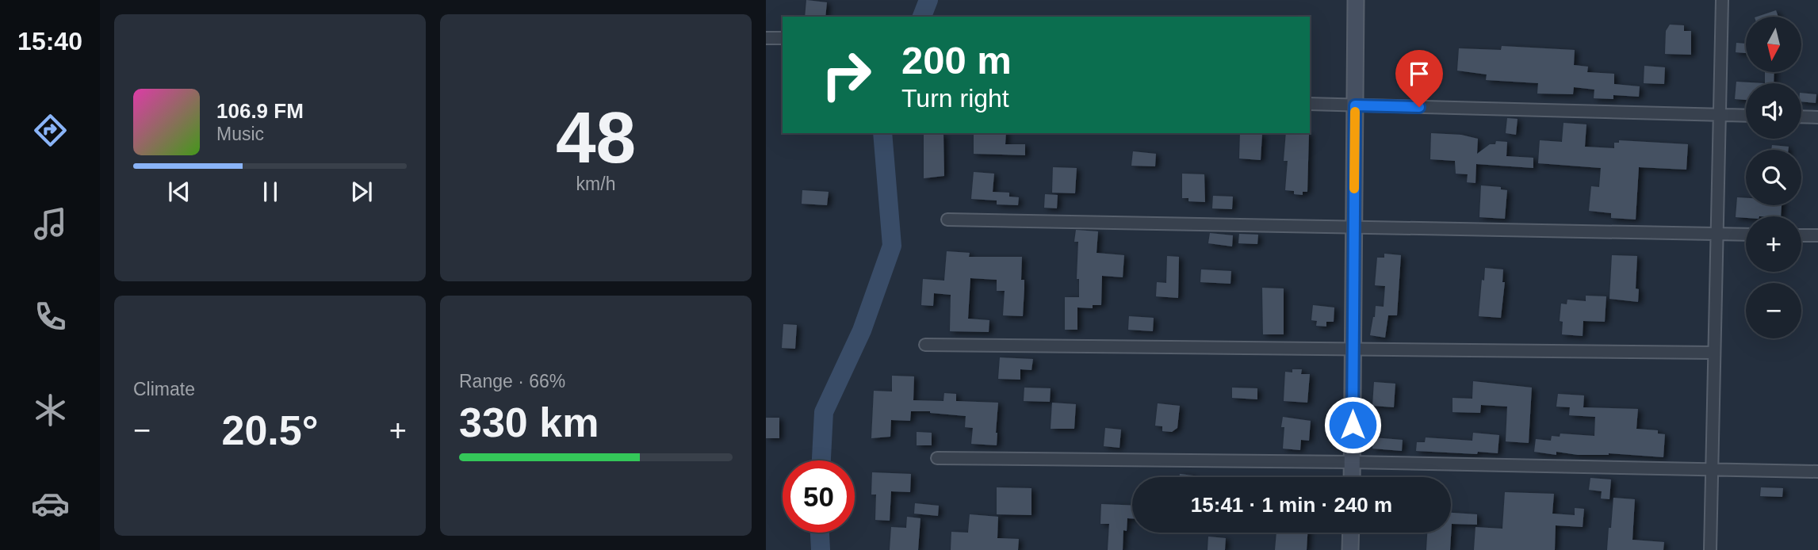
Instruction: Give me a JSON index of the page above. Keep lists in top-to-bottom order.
{
  "north": "bottom",
  "page": {
    "tabs": "15:40",
    "tile": [
      ["48", "km/h"],
      "Climate",
      ["Range · 66%", "330 km"]
    ],
    "map_buttons": ["+", "−"],
    "turn": ["200 m", "Turn right"],
    "song": ["106.9 FM", "Music"],
    "heat": ["−", "20.5°", "+"],
    "limit": "50",
    "trip": "15:41 · 1 min · 240 m"
  }
}
